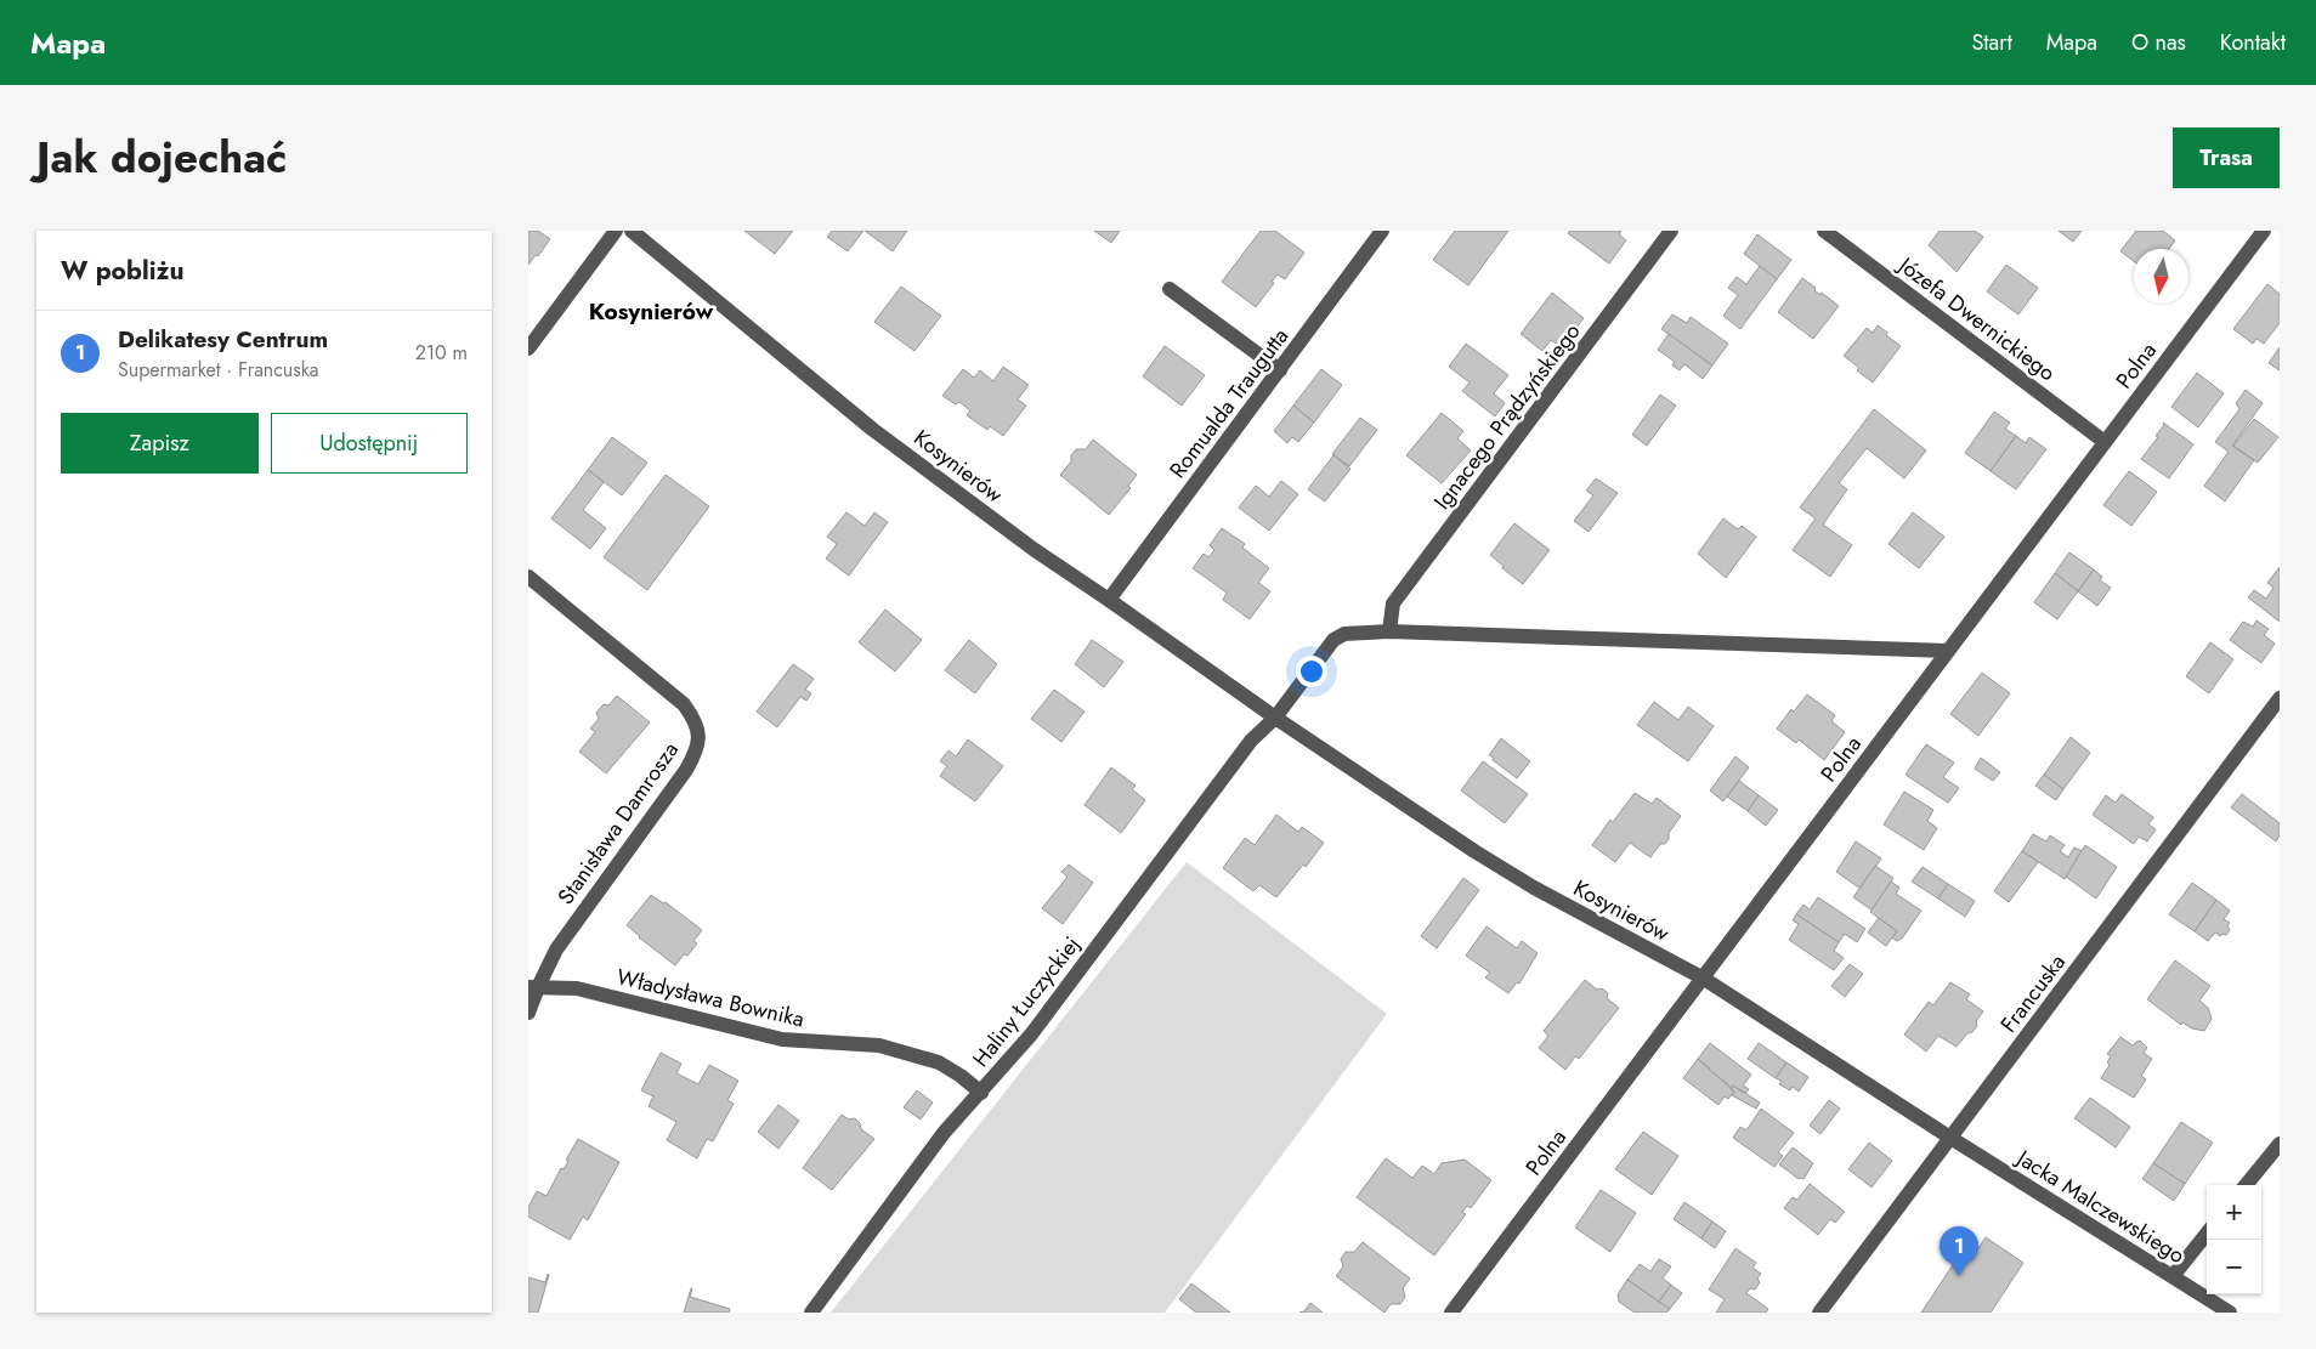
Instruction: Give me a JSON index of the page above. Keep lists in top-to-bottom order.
{
  "streets": {
    "street": [
      "Józefa Dwernickiego",
      "Polna",
      "Romualda Traugutta",
      "Ignacego Prądzyńskiego",
      "Kosynierów",
      "Stanisława Damrosza",
      "Francuska",
      "Władysława Bownika",
      "Haliny Łuczyckiej",
      "Jacka Malczewskiego"
    ]
  },
  "crossings": [
    ["Józefa Dwernickiego", "Polna"],
    ["Polna", "Kosynierów"],
    ["Romualda Traugutta", "Kosynierów"],
    ["Kosynierów", "Francuska"],
    ["Kosynierów", "Haliny Łuczyckiej"],
    ["Kosynierów", "Jacka Malczewskiego"],
    ["Stanisława Damrosza", "Władysława Bownika"],
    ["Francuska", "Jacka Malczewskiego"],
    ["Władysława Bownika", "Haliny Łuczyckiej"]
  ],
  "districts": ["Kosynierów"],
  "north": "bottom",
  "page": {
    "header": "Mapa",
    "nav": [
      "Start",
      "Mapa",
      "O nas",
      "Kontakt"
    ],
    "title": "Jak dojechać",
    "buttons": [
      "Trasa",
      ["Zapisz", "Udostępnij"]
    ],
    "heading": "W pobliżu",
    "list": [
      {
        "mark": "1",
        "name": "Delikatesy Centrum",
        "note": "Supermarket · Francuska",
        "value": "210 m"
      }
    ],
    "map_buttons": ["+", "−"],
    "pins": "1"
  }
}
